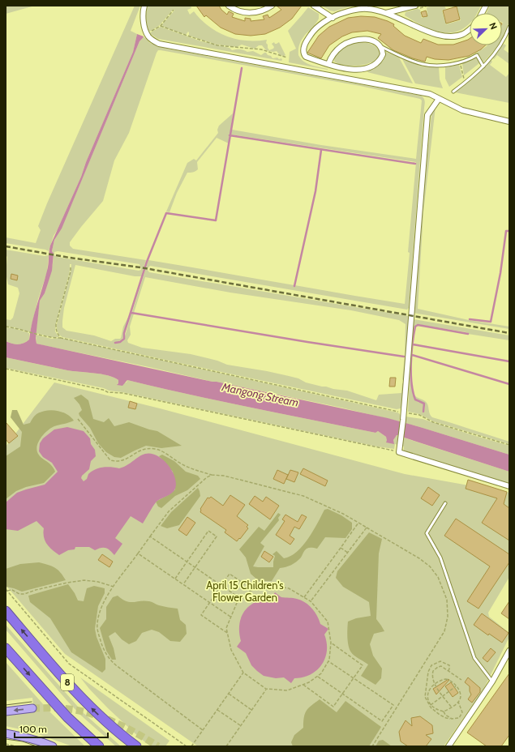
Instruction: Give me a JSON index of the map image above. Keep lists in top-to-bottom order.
{
  "streets": {
    "highway": ["8"]
  },
  "water": ["Mangong Stream"],
  "parks": ["April 15 Children's Flower Garden"],
  "scale_bar": "100 m",
  "north": "top right"
}
